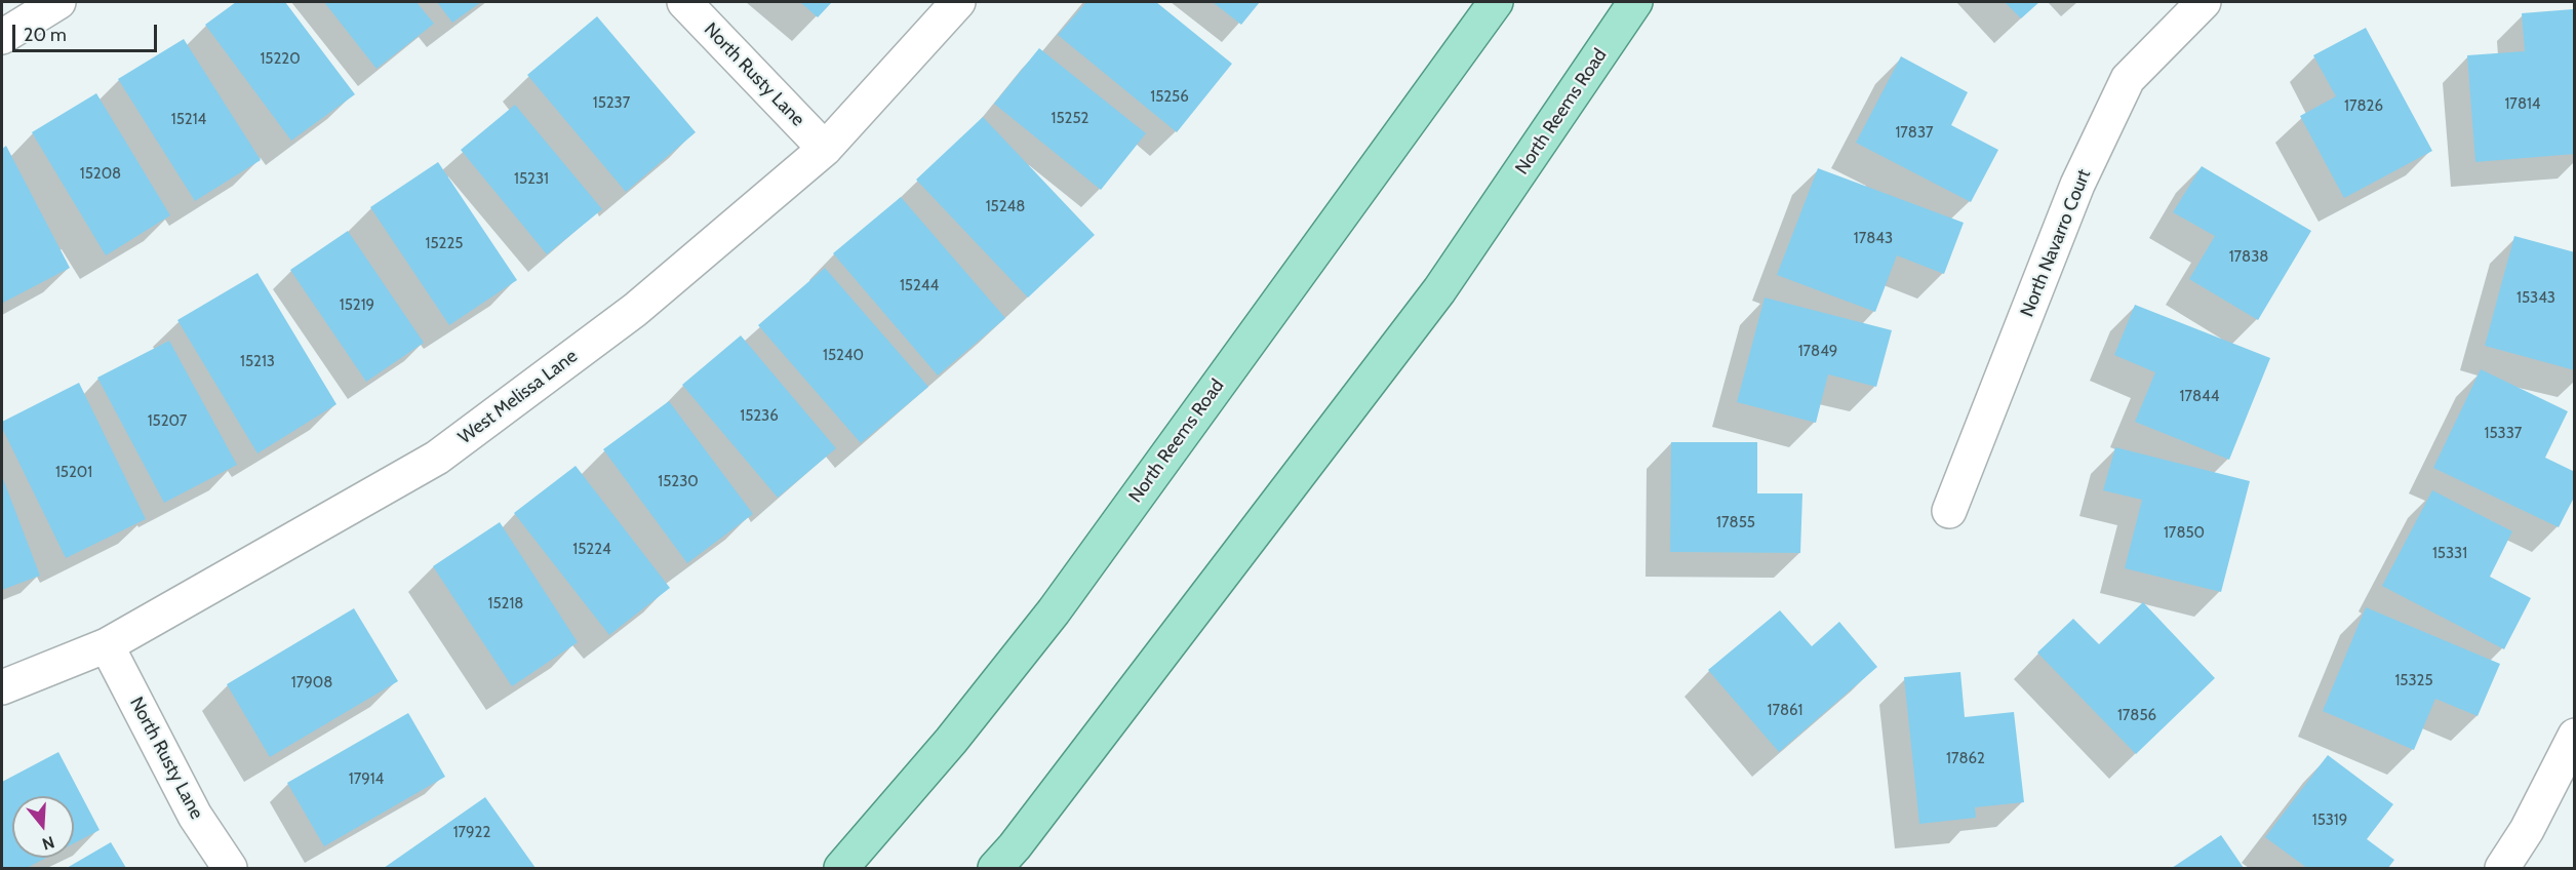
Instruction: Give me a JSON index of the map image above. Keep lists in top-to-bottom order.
{
  "streets": {
    "main road": ["North Reems Road"],
    "street": ["North Rusty Lane", "North Navarro Court", "West Melissa Lane"]
  },
  "crossings": [
    ["North Rusty Lane", "West Melissa Lane"]
  ],
  "house_numbers": [
    "15220",
    "15256",
    "15237",
    "17814",
    "17826",
    "15252",
    "15214",
    "17837",
    "15208",
    "15231",
    "15248",
    "17843",
    "15225",
    "17838",
    "15244",
    "15343",
    "15219",
    "17849",
    "15240",
    "15213",
    "17844",
    "15236",
    "15207",
    "15337",
    "15201",
    "15230",
    "17855",
    "17850",
    "15224",
    "15331",
    "15218",
    "15325",
    "17908",
    "17861",
    "17856",
    "17862",
    "17914",
    "15319",
    "17922"
  ],
  "scale_bar": "20 m",
  "north": "bottom"
}
